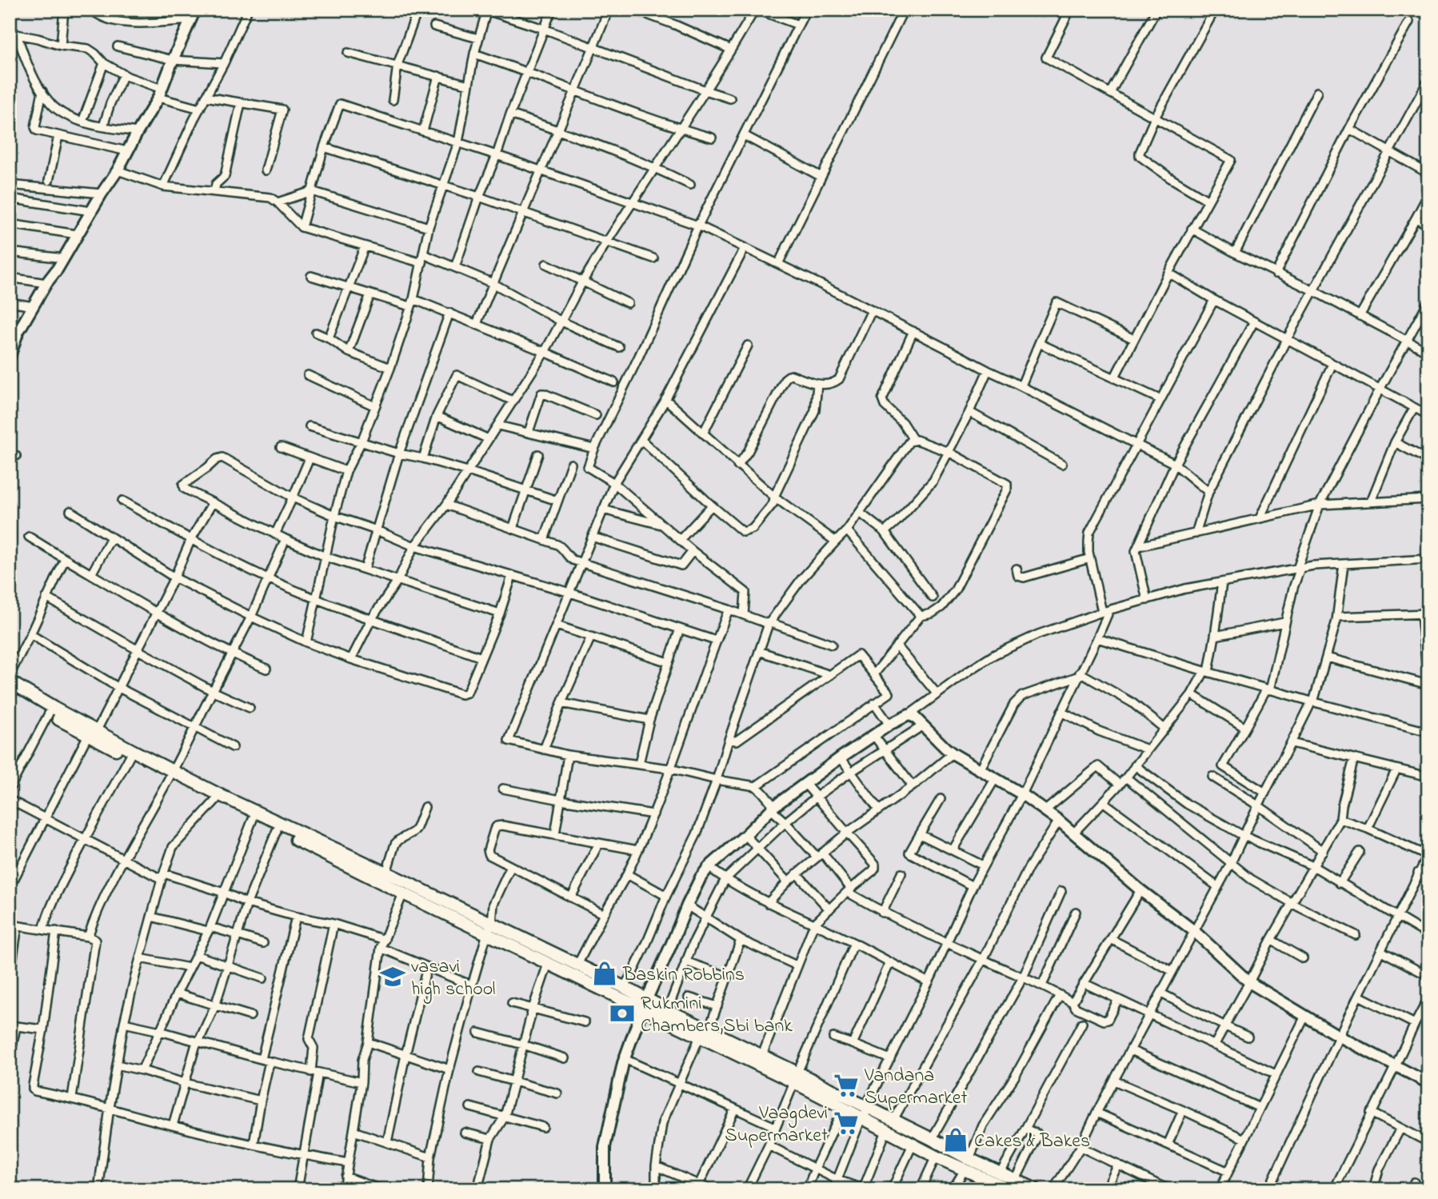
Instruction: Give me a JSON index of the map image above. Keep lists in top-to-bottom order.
{
  "places": {
    "shop": ["Baskin Robbins", "Cakes & Bakes"],
    "school or university": ["vasavi high school"],
    "bank": ["Rukmini Chambers,Sbi bank"],
    "supermarket": ["Vandana Supermarket", "Vaagdevi Supermarket"]
  }
}
